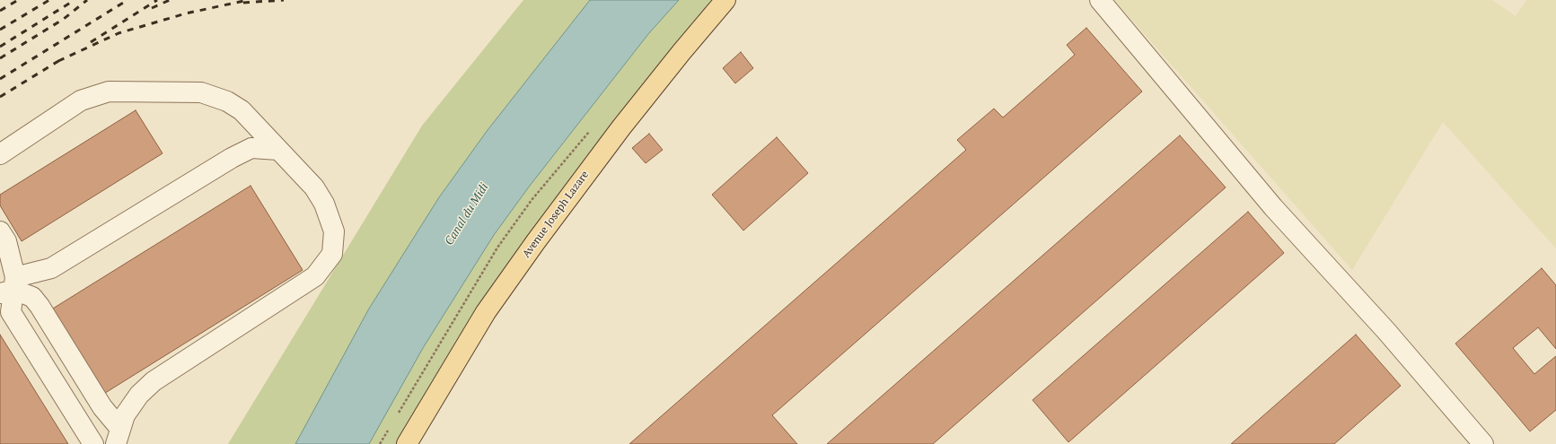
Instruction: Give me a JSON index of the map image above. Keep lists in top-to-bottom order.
{
  "streets": {
    "main road": ["Avenue Joseph Lazare"]
  },
  "water": ["Canal du Midi"]
}
